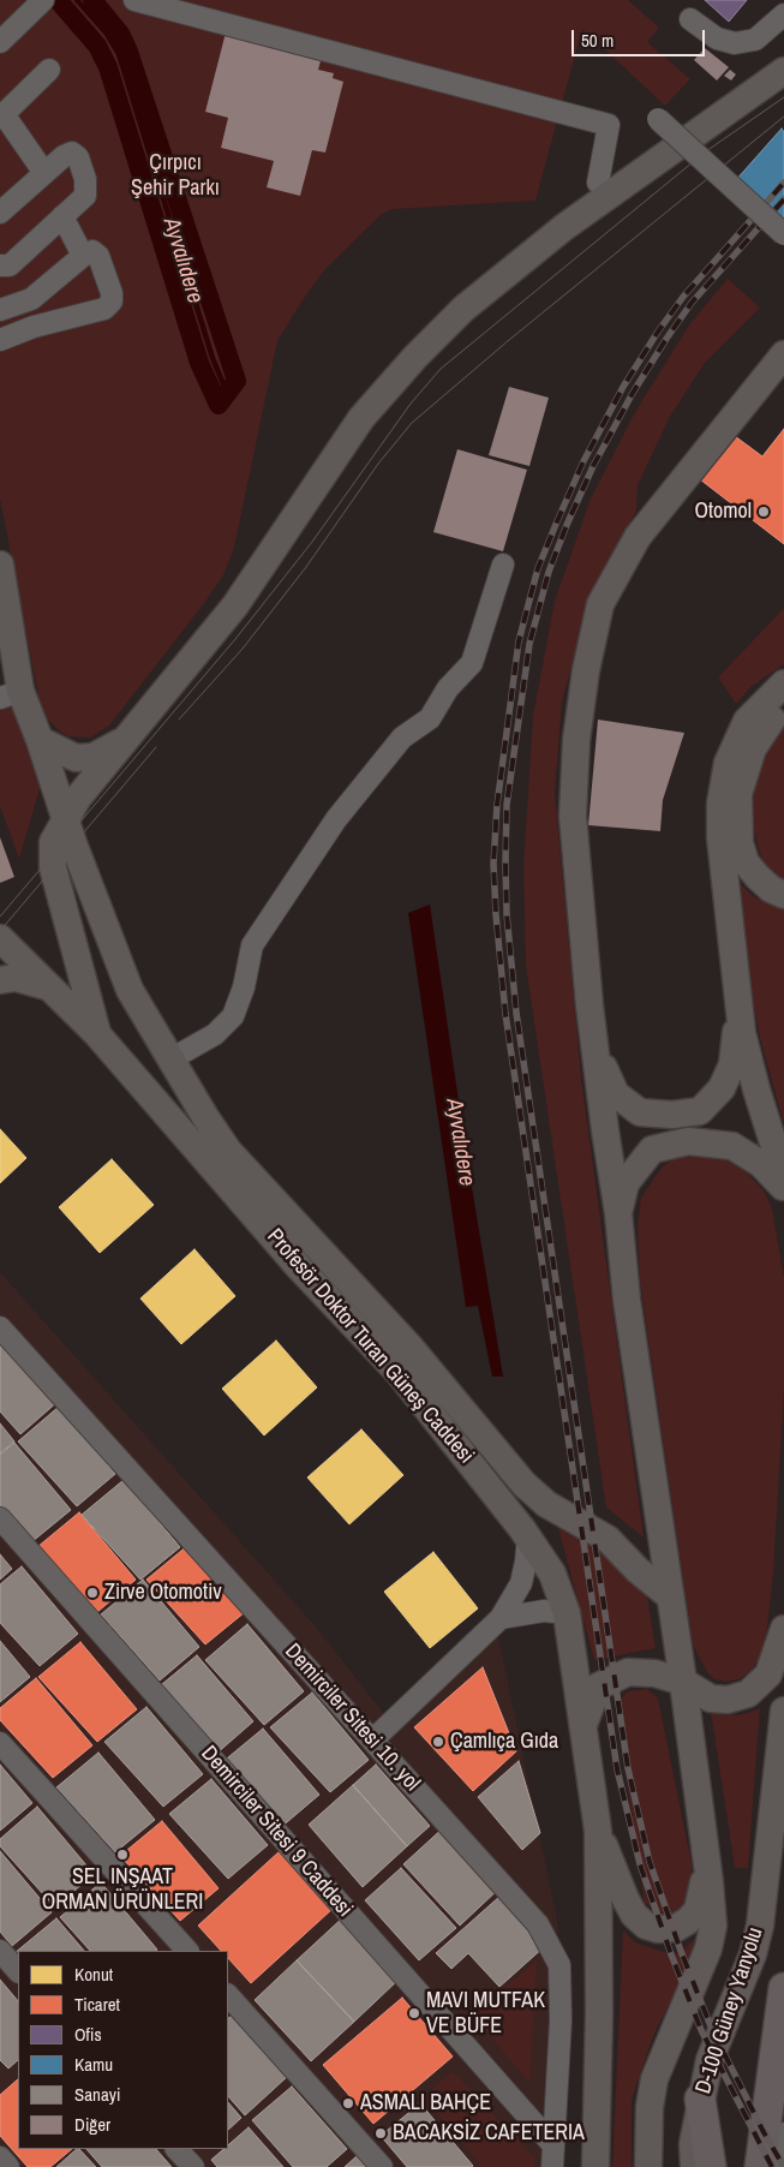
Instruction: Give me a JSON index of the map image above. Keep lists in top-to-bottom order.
{
  "streets": {
    "main road": ["Profesör Doktor Turan Güneş Caddesi", "D-100 Güney Yanyolu"],
    "street": ["Demirciler Sitesi 10. yol", "Demirciler Sitesi 9 Caddesi"]
  },
  "crossings": [
    ["Demirciler Sitesi 10. yol", "Demirciler Sitesi 9 Caddesi"]
  ],
  "water": ["Ayvalıdere"],
  "parks": ["Çırpıcı Şehir Parkı"],
  "places": [
    "Otomol",
    "Zirve Otomotiv",
    "Çamlıça Gıda",
    "SEL INŞAAT ORMAN ÜRÜNLERI",
    "MAVI MUTFAK VE BÜFE",
    "ASMALI BAHÇE",
    "BACAKSİZ CAFETERIA"
  ],
  "legend": [
    "Konut",
    "Ticaret",
    "Ofis",
    "Kamu",
    "Sanayi",
    "Diğer"
  ],
  "scale_bar": "50 m"
}
